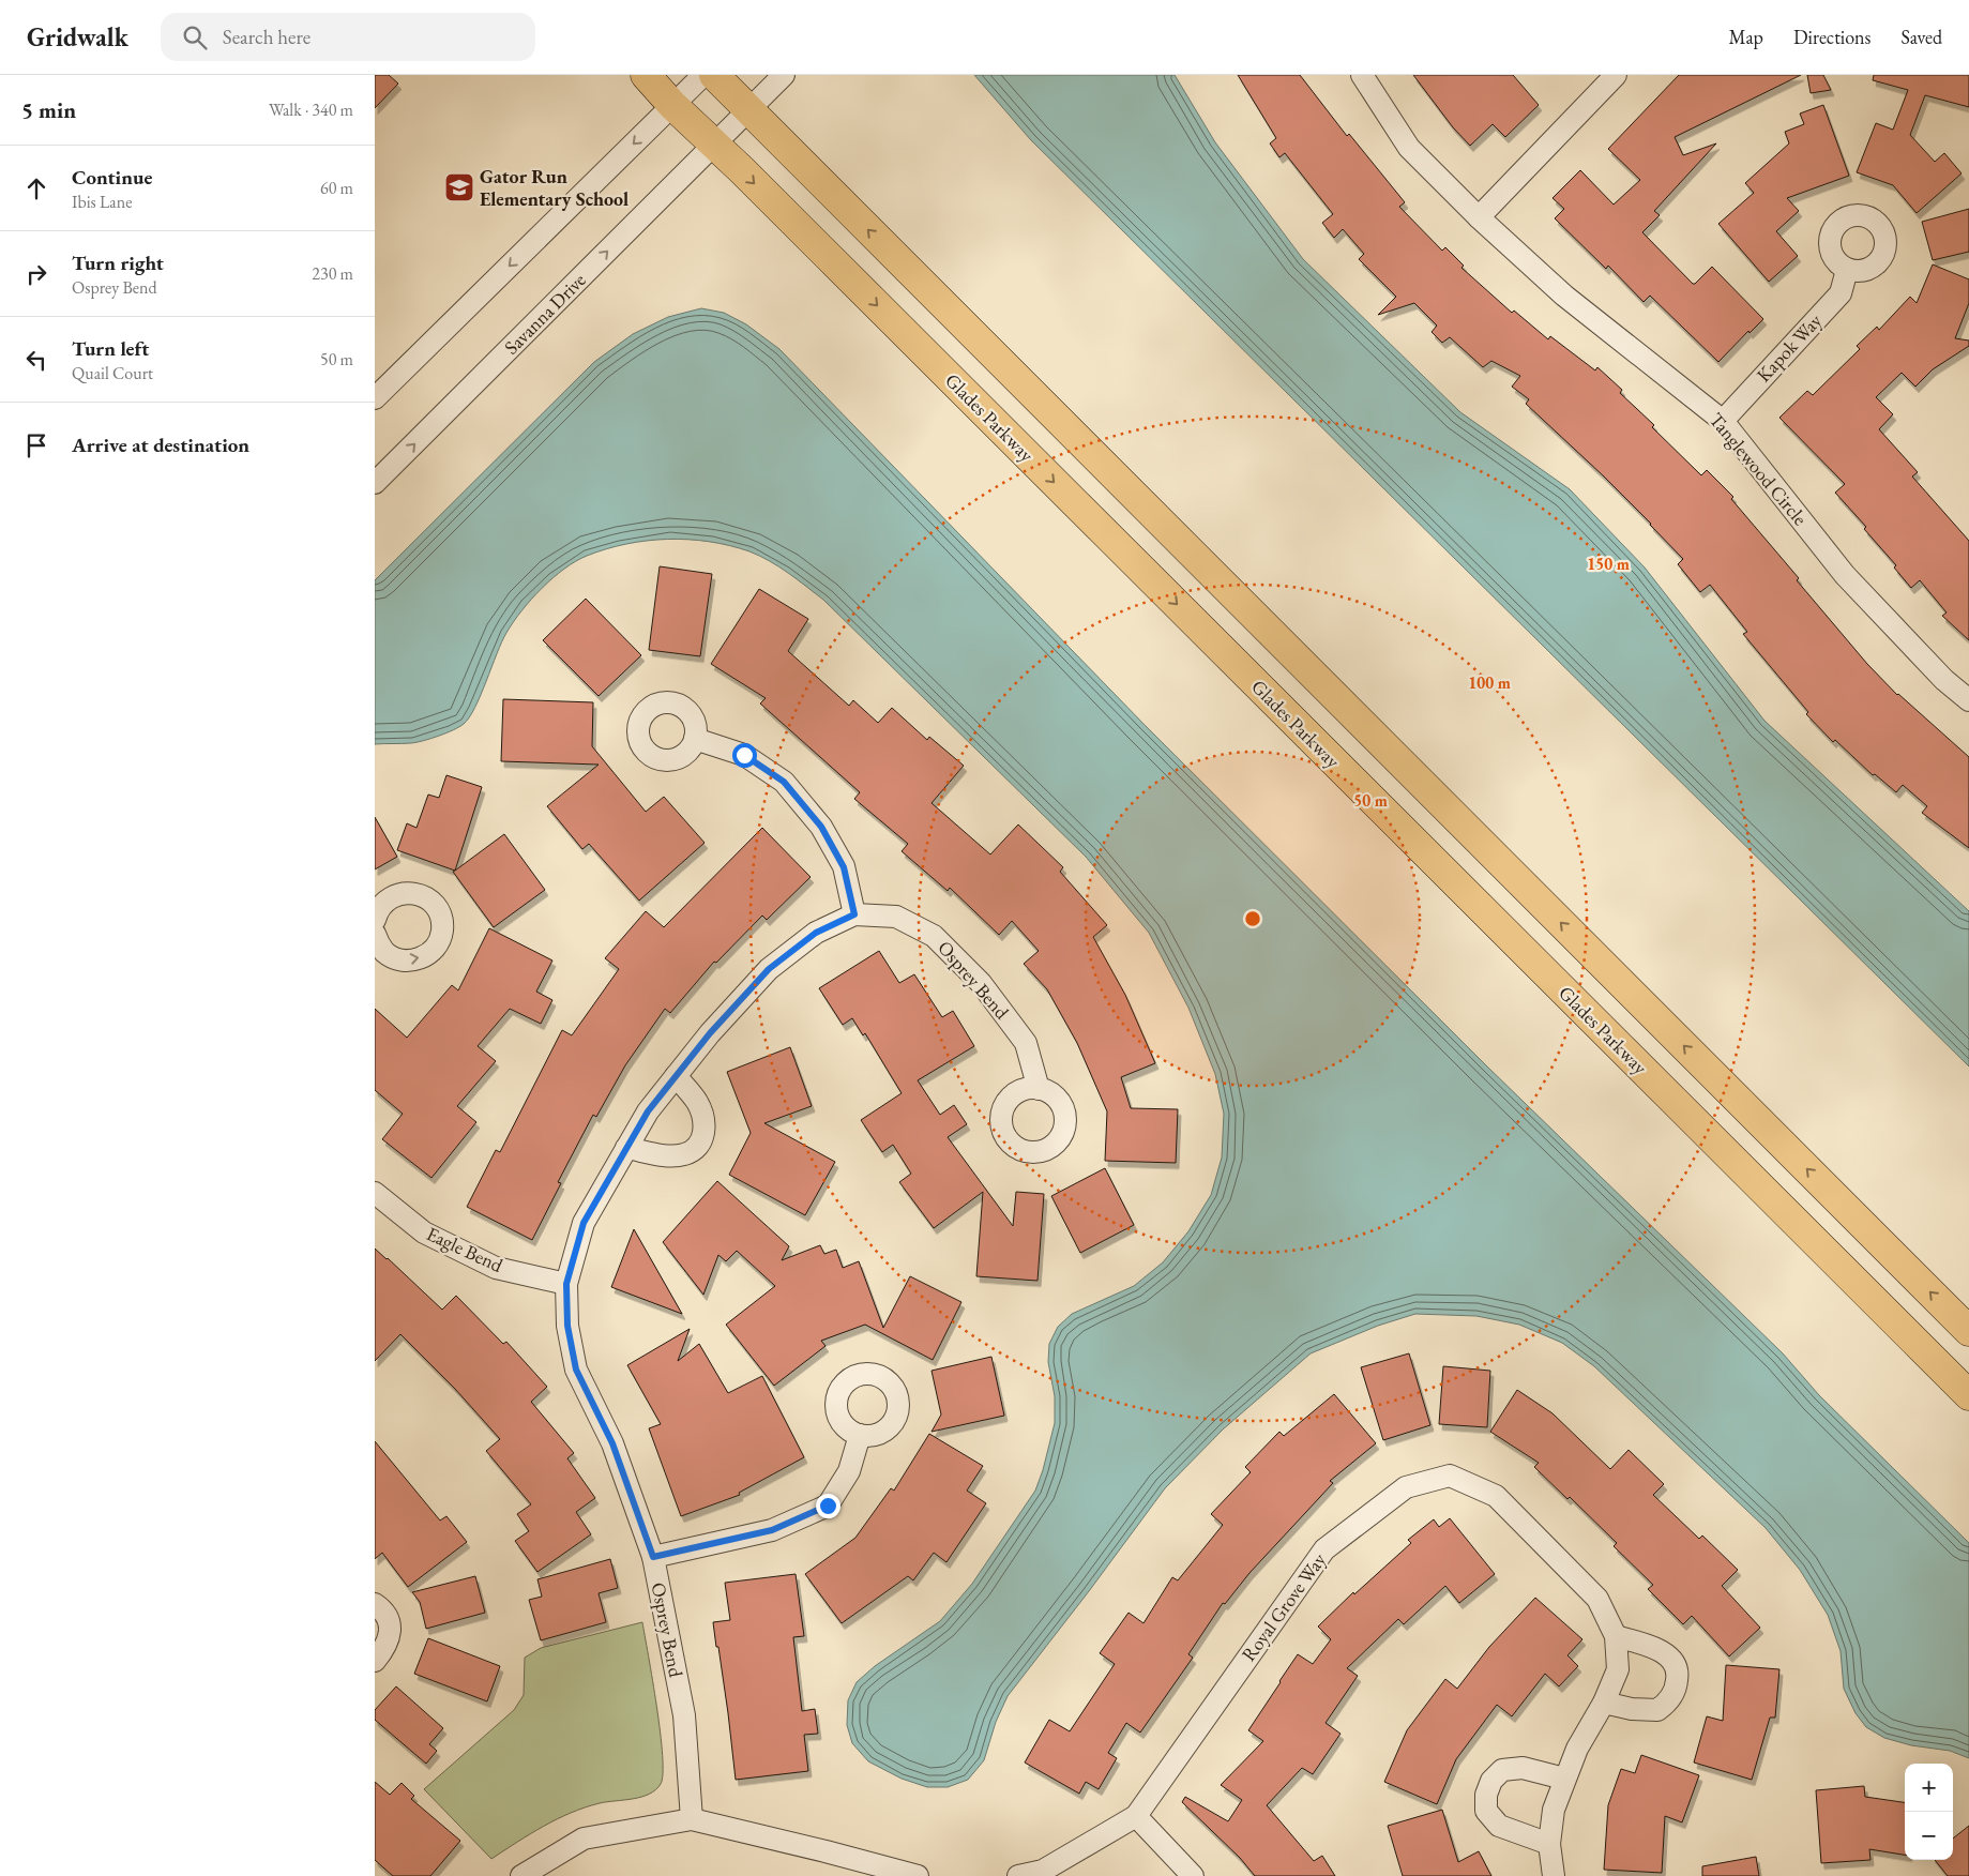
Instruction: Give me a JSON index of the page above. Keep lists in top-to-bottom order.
{
  "streets": {
    "main road": ["Glades Parkway"],
    "street": [
      "Savanna Drive",
      "Kapok Way",
      "Tanglewood Circle",
      "Osprey Bend",
      "Eagle Bend",
      "Royal Grove Way"
    ]
  },
  "crossings": [
    ["Savanna Drive", "Glades Parkway"],
    ["Kapok Way", "Tanglewood Circle"],
    ["Osprey Bend", "Eagle Bend"]
  ],
  "places": {
    "school or university": ["Gator Run Elementary School"]
  },
  "page": {
    "header": "Gridwalk",
    "search": "Search here",
    "nav": ["Map", "Directions", "Saved"],
    "heading": ["5 min", "Walk · 340 m"],
    "list": [
      ["Continue", "Ibis Lane", "60 m"],
      ["Turn right", "Osprey Bend", "230 m"],
      ["Turn left", "Quail Court", "50 m"],
      "Arrive at destination"
    ],
    "map_buttons": ["+", "−"]
  },
  "rings": ["150 m", "100 m", "50 m"]
}
